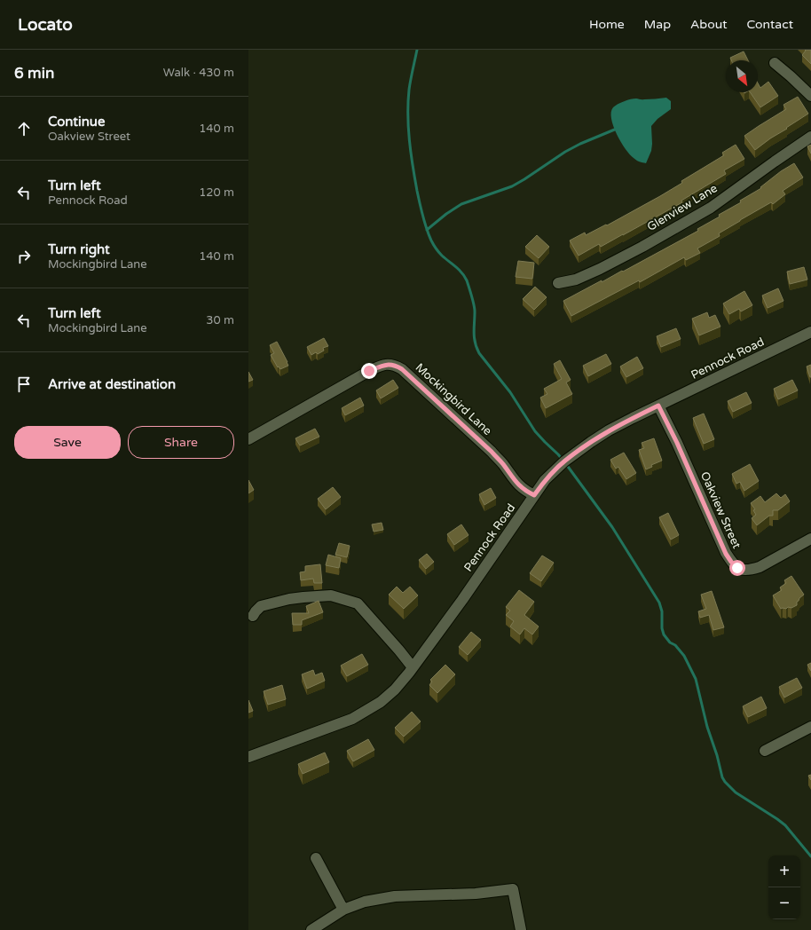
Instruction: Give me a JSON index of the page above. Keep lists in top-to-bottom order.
{
  "streets": {
    "street": [
      "Glenview Lane",
      "Pennock Road",
      "Mockingbird Lane",
      "Oakview Street"
    ]
  },
  "crossings": [
    ["Pennock Road", "Mockingbird Lane"],
    ["Pennock Road", "Oakview Street"]
  ],
  "north": "bottom right",
  "page": {
    "header": "Locato",
    "nav": [
      "Home",
      "Map",
      "About",
      "Contact"
    ],
    "heading": ["6 min", "Walk · 430 m"],
    "list": [
      ["Continue", "Oakview Street", "140 m"],
      ["Turn left", "Pennock Road", "120 m"],
      ["Turn right", "Mockingbird Lane", "140 m"],
      ["Turn left", "Mockingbird Lane", "30 m"],
      "Arrive at destination"
    ],
    "buttons": ["Save", "Share"],
    "map_buttons": ["+", "−"]
  }
}
